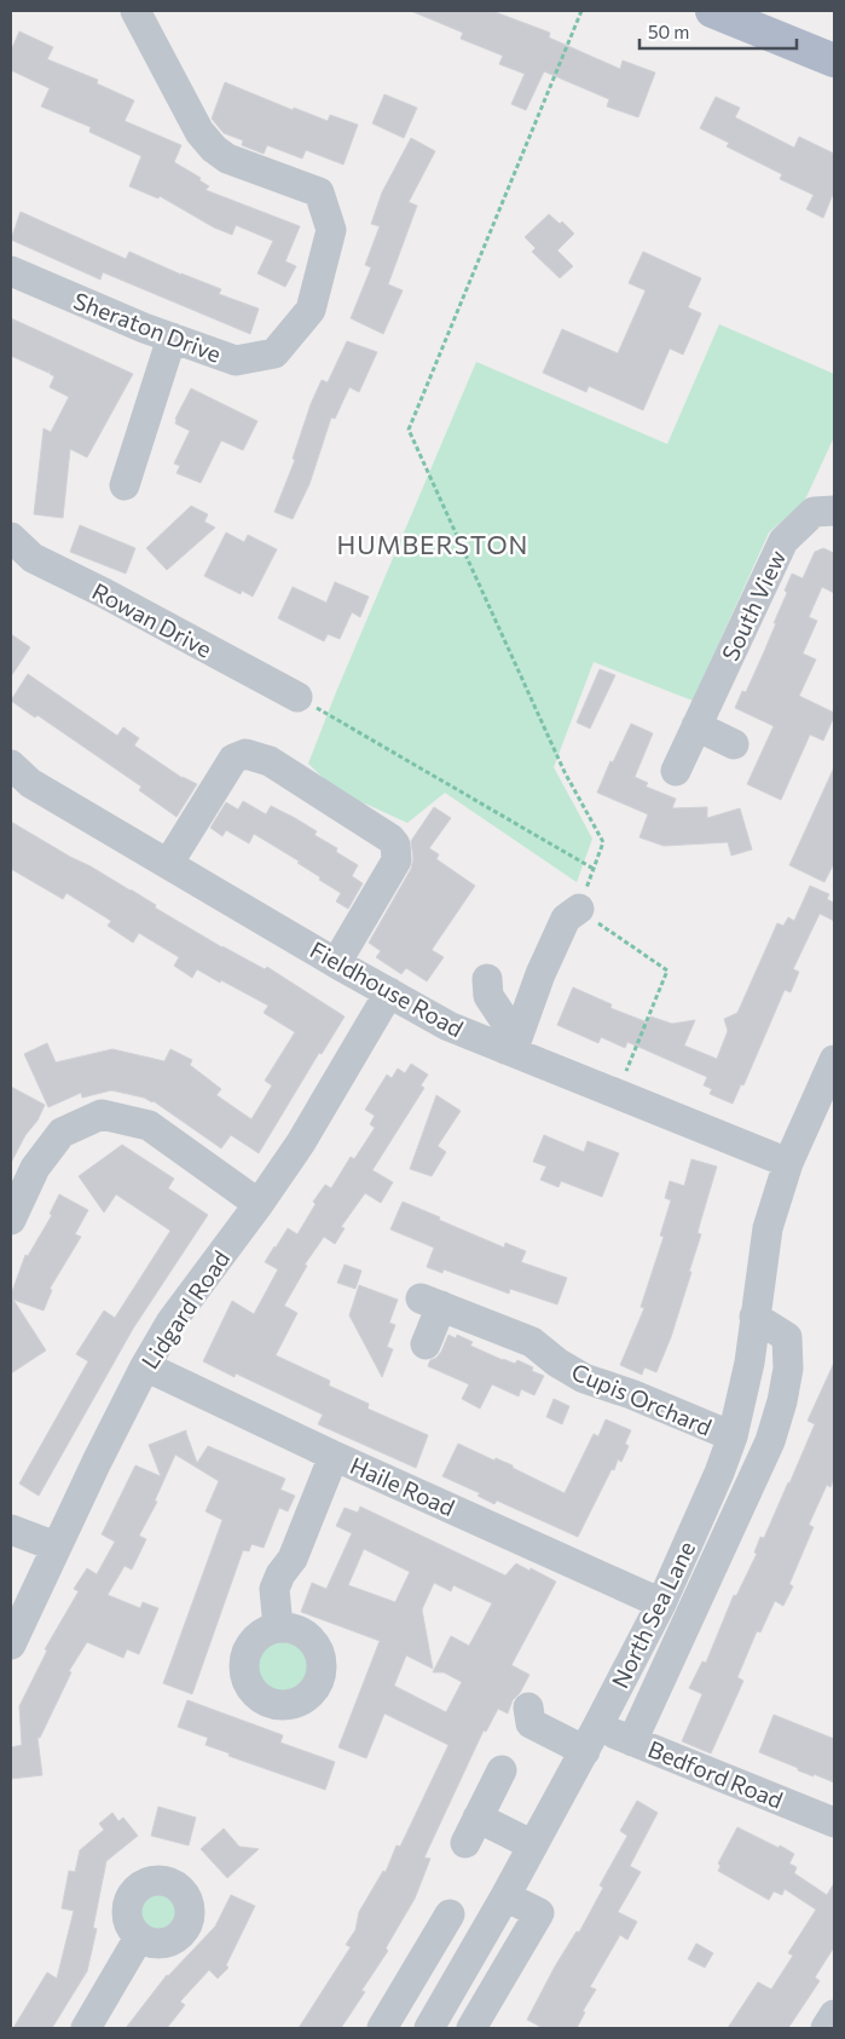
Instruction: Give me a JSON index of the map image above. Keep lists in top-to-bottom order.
{
  "streets": {
    "street": [
      "Sheraton Drive",
      "South View",
      "Rowan Drive",
      "Fieldhouse Road",
      "Lidgard Road",
      "Cupis Orchard",
      "Haile Road",
      "North Sea Lane",
      "Bedford Road"
    ]
  },
  "crossings": [
    ["Fieldhouse Road", "Lidgard Road"],
    ["Fieldhouse Road", "North Sea Lane"],
    ["Lidgard Road", "Haile Road"],
    ["Cupis Orchard", "North Sea Lane"],
    ["Haile Road", "North Sea Lane"],
    ["North Sea Lane", "Bedford Road"]
  ],
  "districts": ["HUMBERSTON"],
  "scale_bar": "50 m"
}
